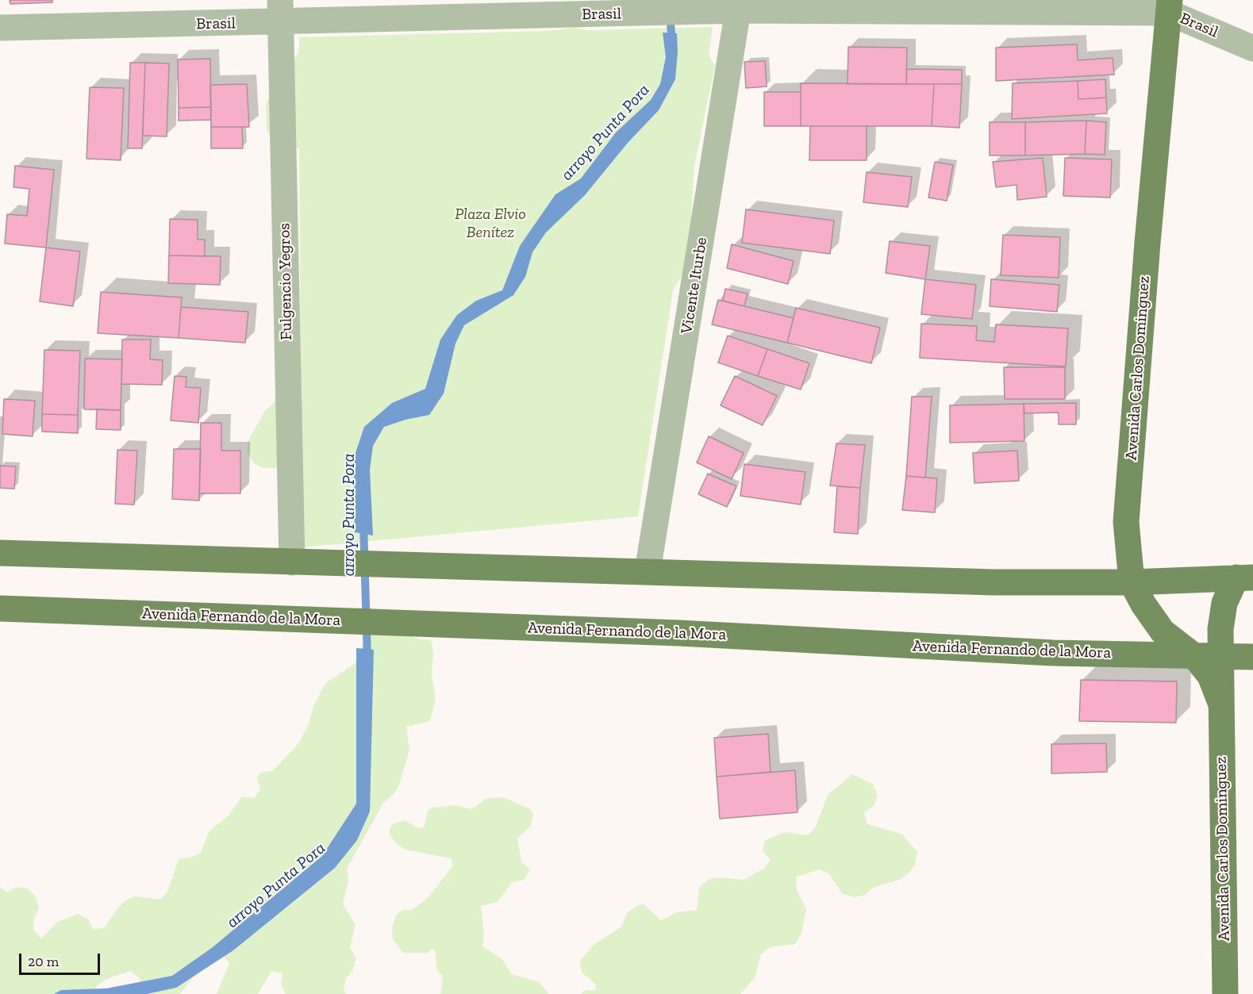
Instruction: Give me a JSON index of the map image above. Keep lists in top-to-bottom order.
{
  "streets": {
    "main road": ["Avenida Carlos Dominguez", "Avenida Fernando de la Mora"],
    "street": ["Brasil", "Fulgencio Yegros", "Vicente Iturbe"]
  },
  "crossings": [
    ["Brasil", "Fulgencio Yegros"],
    ["Brasil", "Vicente Iturbe"],
    ["Brasil", "Avenida Carlos Dominguez"],
    ["Avenida Carlos Dominguez", "Avenida Fernando de la Mora"]
  ],
  "water": ["arroyo Punta Pora"],
  "parks": ["Plaza Elvio Benítez"],
  "scale_bar": "20 m"
}
